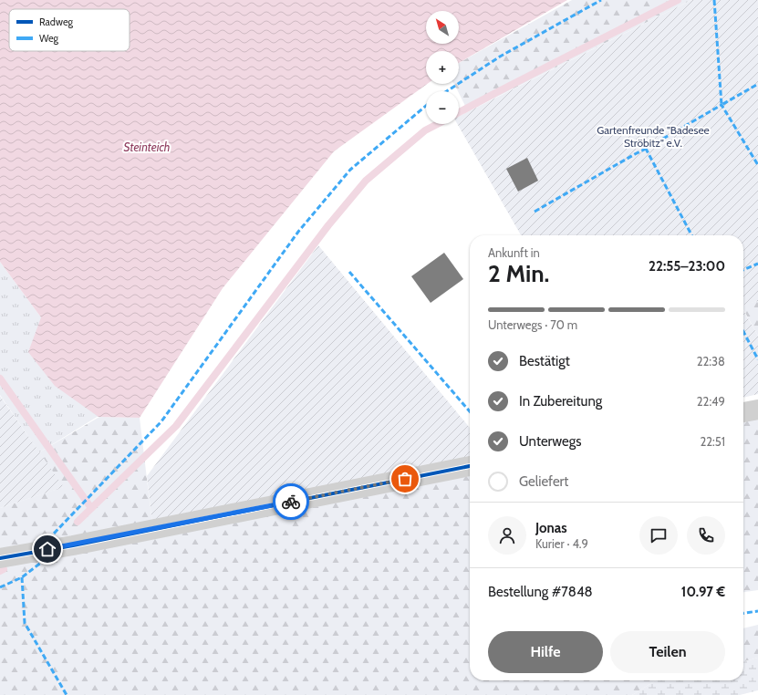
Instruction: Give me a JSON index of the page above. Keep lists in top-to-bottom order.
{
  "water": ["Steinteich"],
  "parks": ["Gartenfreunde \"Badesee Ströbitz\" e.V."],
  "legend": ["Radweg", "Weg"],
  "north": "top left",
  "page": {
    "map_buttons": ["+", "−"],
    "heading": ["2 Min.", "Ankunft in", "22:55–23:00"],
    "panel": [
      "Jonas",
      "Kurier · 4.9",
      "Bestellung #7848",
      "10.97 €"
    ],
    "bar": "Unterwegs · 70 m",
    "list": [
      ["Bestätigt", "22:38"],
      ["In Zubereitung", "22:49"],
      ["Unterwegs", "22:51"],
      "Geliefert"
    ],
    "buttons": ["Hilfe", "Teilen"]
  }
}
